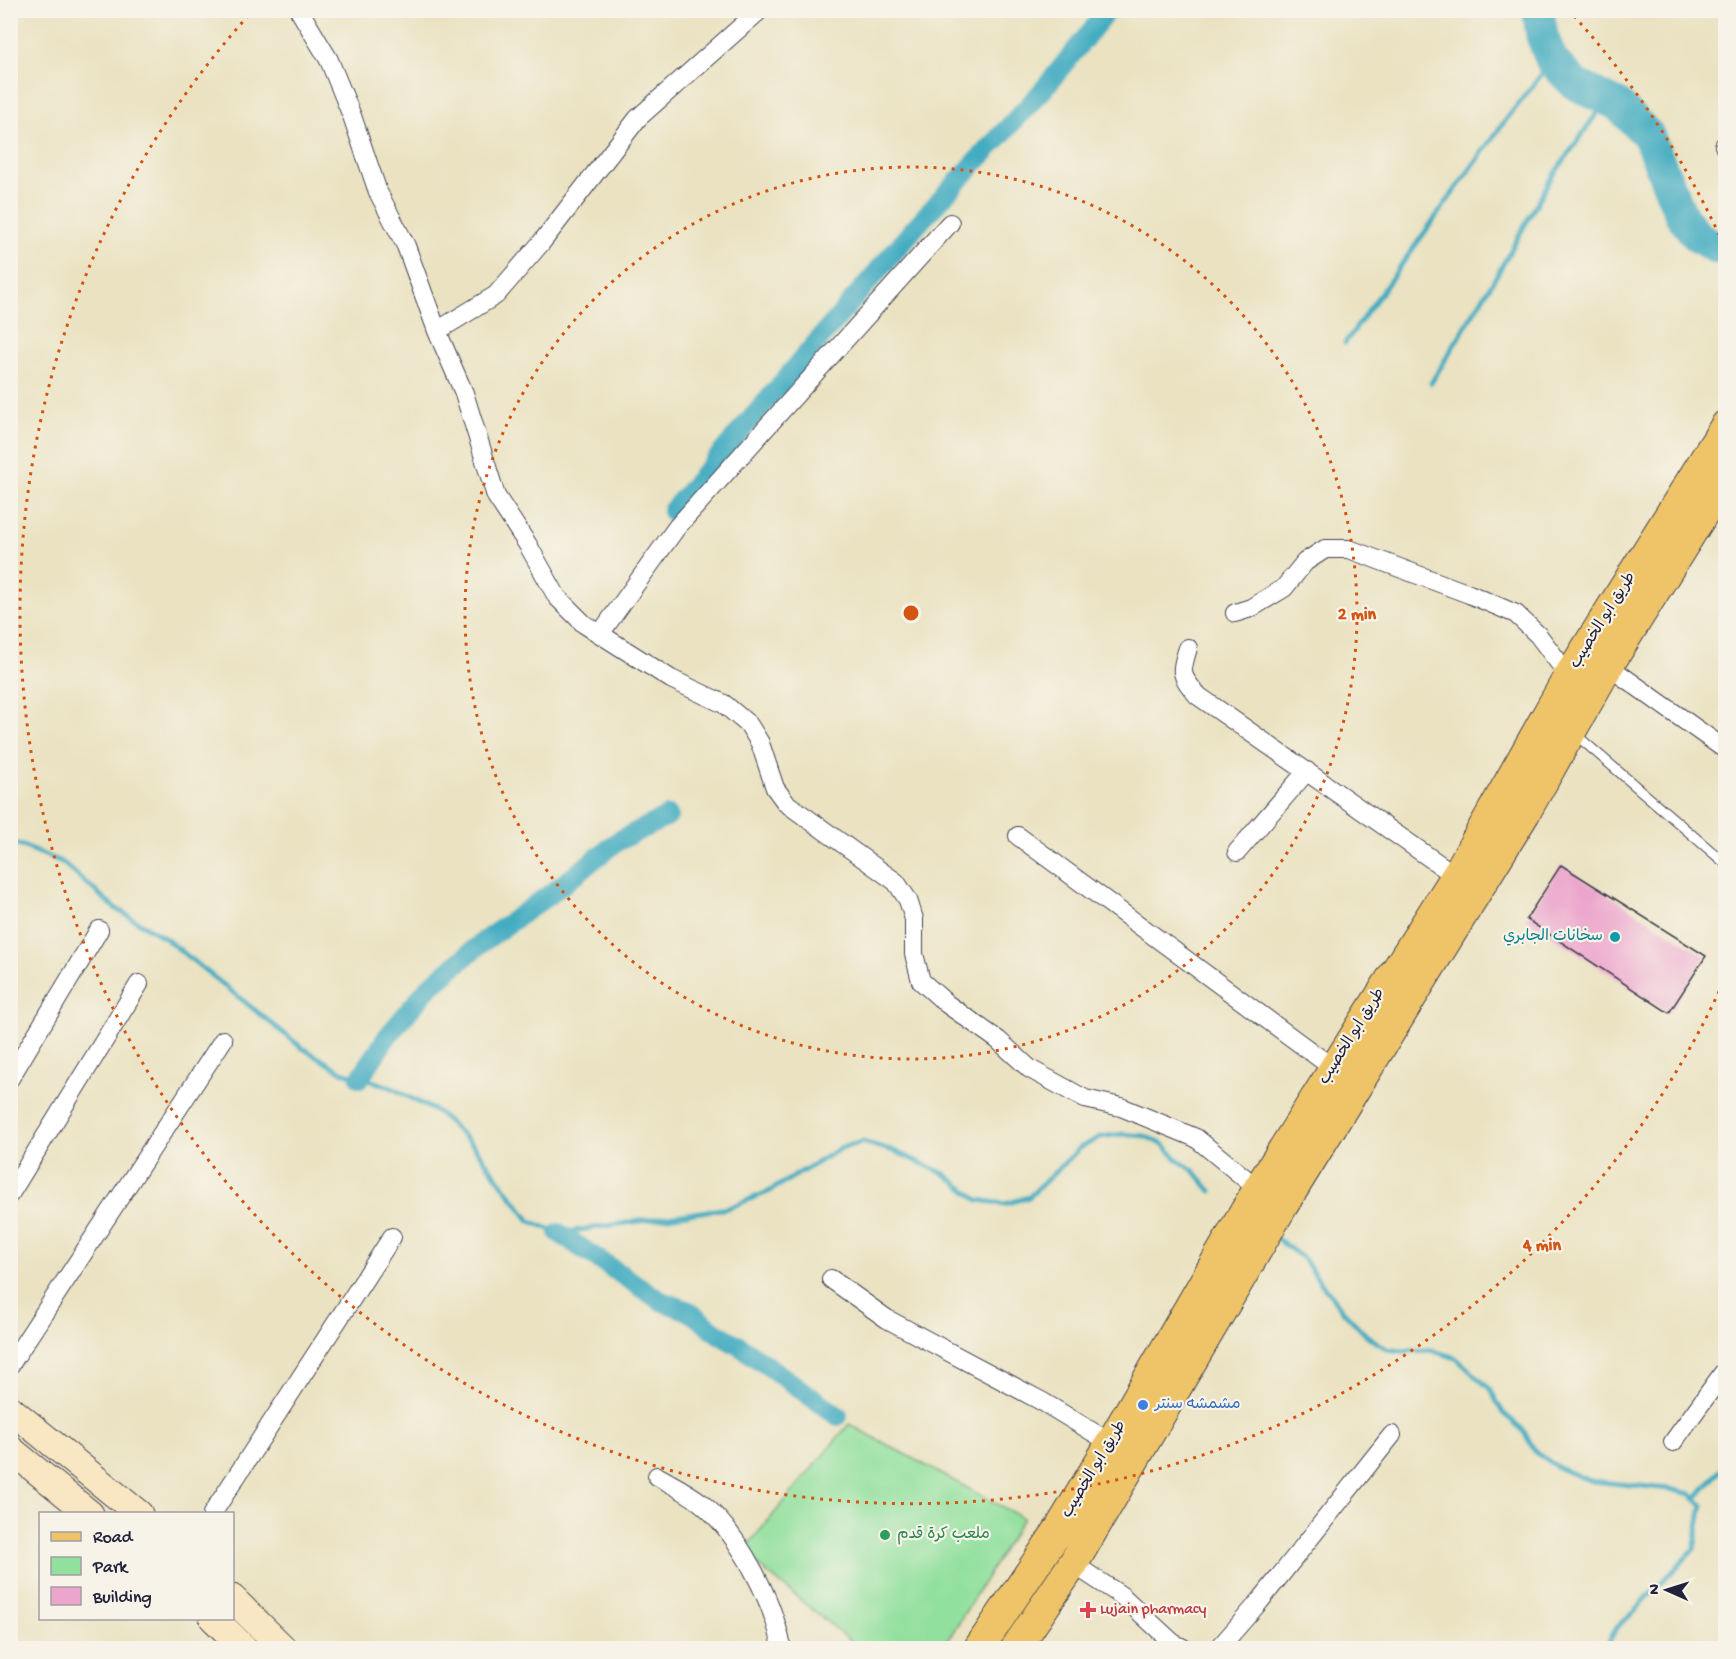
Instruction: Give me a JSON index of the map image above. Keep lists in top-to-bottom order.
{
  "streets": {
    "main road": ["طريق ابو الخصيب"]
  },
  "places": {
    "other": ["سخانات الجابري", "مشمشه سنتر", "ملعب كرة قدم"],
    "health": ["Lujain pharmacy"]
  },
  "legend": ["Road", "Park", "Building"],
  "north": "left",
  "rings": ["2 min", "4 min"]
}
